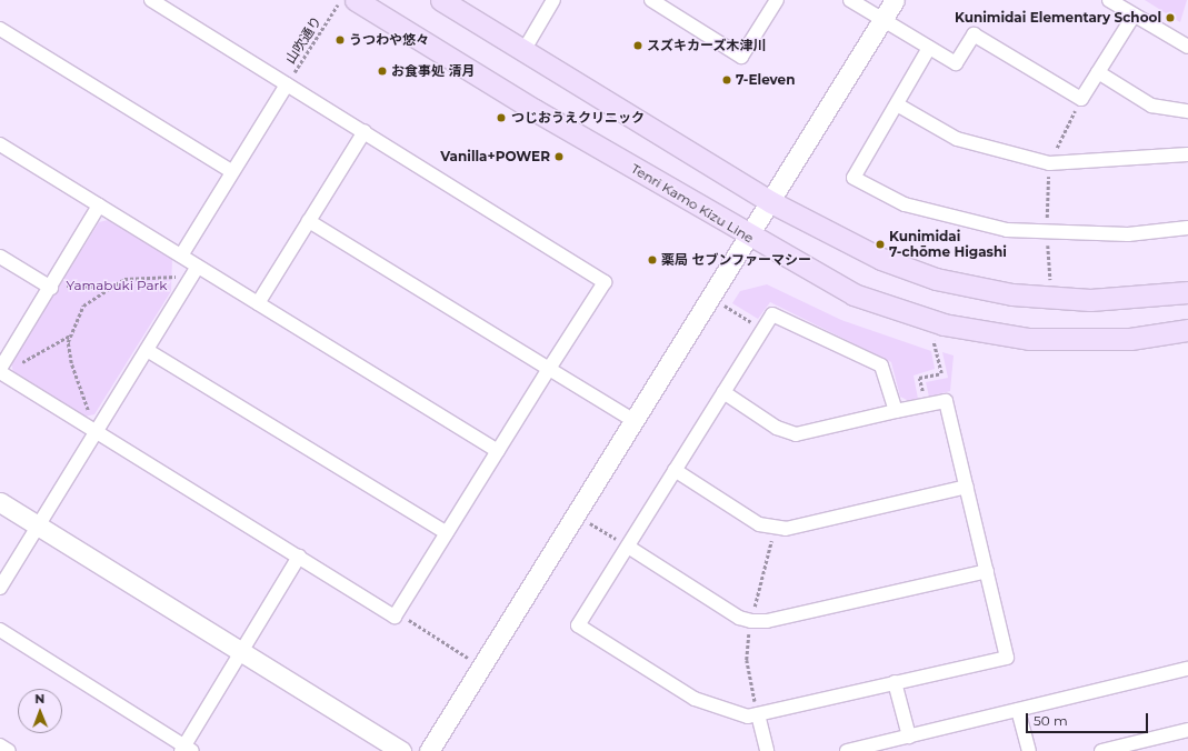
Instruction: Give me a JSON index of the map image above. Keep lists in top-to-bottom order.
{
  "streets": {
    "main road": ["Tenri Kamo Kizu Line"],
    "path": ["山吹通り"]
  },
  "crossings": [
    ["山吹通り", "Tenri Kamo Kizu Line"]
  ],
  "parks": ["Yamabuki Park"],
  "places": [
    "Kunimidai Elementary School",
    "うつわや悠々",
    "スズキカーズ木津川",
    "お食事処 清月",
    "7-Eleven",
    "つじおうえクリニック",
    "Vanilla+POWER",
    "Kunimidai 7-chōme Higashi",
    "薬局 セブンファーマシー"
  ],
  "scale_bar": "50 m",
  "north": "top"
}
